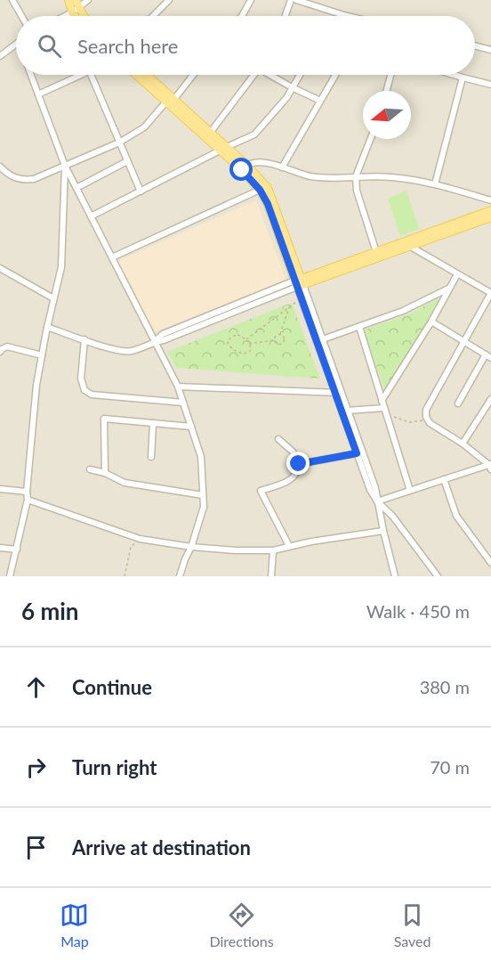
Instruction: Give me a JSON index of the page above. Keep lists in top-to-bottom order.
{
  "north": "left",
  "page": {
    "search": "Search here",
    "heading": ["6 min", "Walk · 450 m"],
    "list": [
      ["Continue", "380 m"],
      ["Turn right", "70 m"],
      "Arrive at destination"
    ],
    "nav": ["Map", "Directions", "Saved"]
  }
}
